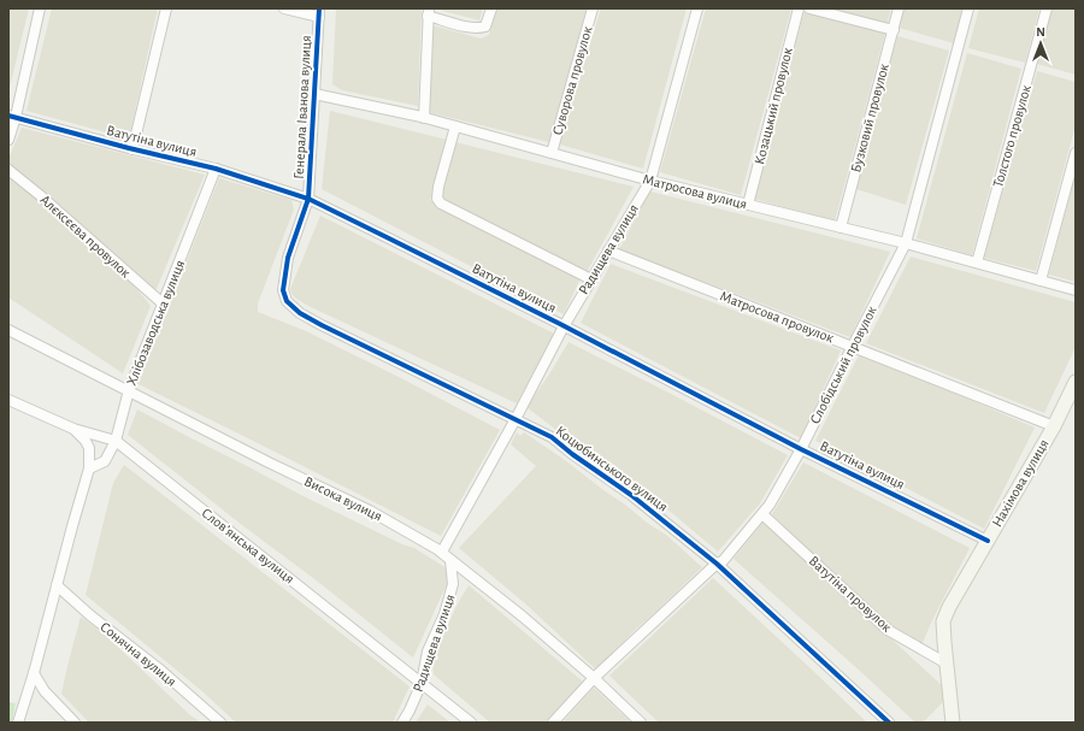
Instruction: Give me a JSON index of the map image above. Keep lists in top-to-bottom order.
{
  "streets": {
    "street": [
      "Суворова провулок",
      "Козацький провулок",
      "Генерала Іванова вулиця",
      "Бузковий провулок",
      "Толстого провулок",
      "Ватутіна вулиця",
      "Матросова вулиця",
      "Алєксєєва провулок",
      "Радищева вулиця",
      "Матросова провулок",
      "Хлібозаводська вулиця",
      "Слобідський провулок",
      "Коцюбинського вулиця",
      "Нахімова вулиця",
      "Висока вулиця",
      "Слов’янська вулиця",
      "Ватутіна провулок",
      "Сонячна вулиця"
    ]
  },
  "crossings": [
    ["Суворова провулок", "Матросова вулиця"],
    ["Козацький провулок", "Матросова вулиця"],
    ["Генерала Іванова вулиця", "Ватутіна вулиця"],
    ["Генерала Іванова вулиця", "Матросова вулиця"],
    ["Генерала Іванова вулиця", "Коцюбинського вулиця"],
    ["Бузковий провулок", "Матросова вулиця"],
    ["Толстого провулок", "Матросова вулиця"],
    ["Ватутіна вулиця", "Радищева вулиця"],
    ["Ватутіна вулиця", "Хлібозаводська вулиця"],
    ["Ватутіна вулиця", "Слобідський провулок"],
    ["Ватутіна вулиця", "Нахімова вулиця"],
    ["Матросова вулиця", "Радищева вулиця"],
    ["Матросова вулиця", "Слобідський провулок"],
    ["Алєксєєва провулок", "Хлібозаводська вулиця"],
    ["Радищева вулиця", "Матросова провулок"],
    ["Радищева вулиця", "Коцюбинського вулиця"],
    ["Радищева вулиця", "Висока вулиця"],
    ["Радищева вулиця", "Слов’янська вулиця"],
    ["Матросова провулок", "Слобідський провулок"],
    ["Матросова провулок", "Нахімова вулиця"],
    ["Хлібозаводська вулиця", "Висока вулиця"],
    ["Хлібозаводська вулиця", "Слов’янська вулиця"],
    ["Слобідський провулок", "Коцюбинського вулиця"],
    ["Слобідський провулок", "Висока вулиця"],
    ["Слобідський провулок", "Ватутіна провулок"],
    ["Нахімова вулиця", "Ватутіна провулок"]
  ],
  "north": "top"
}
